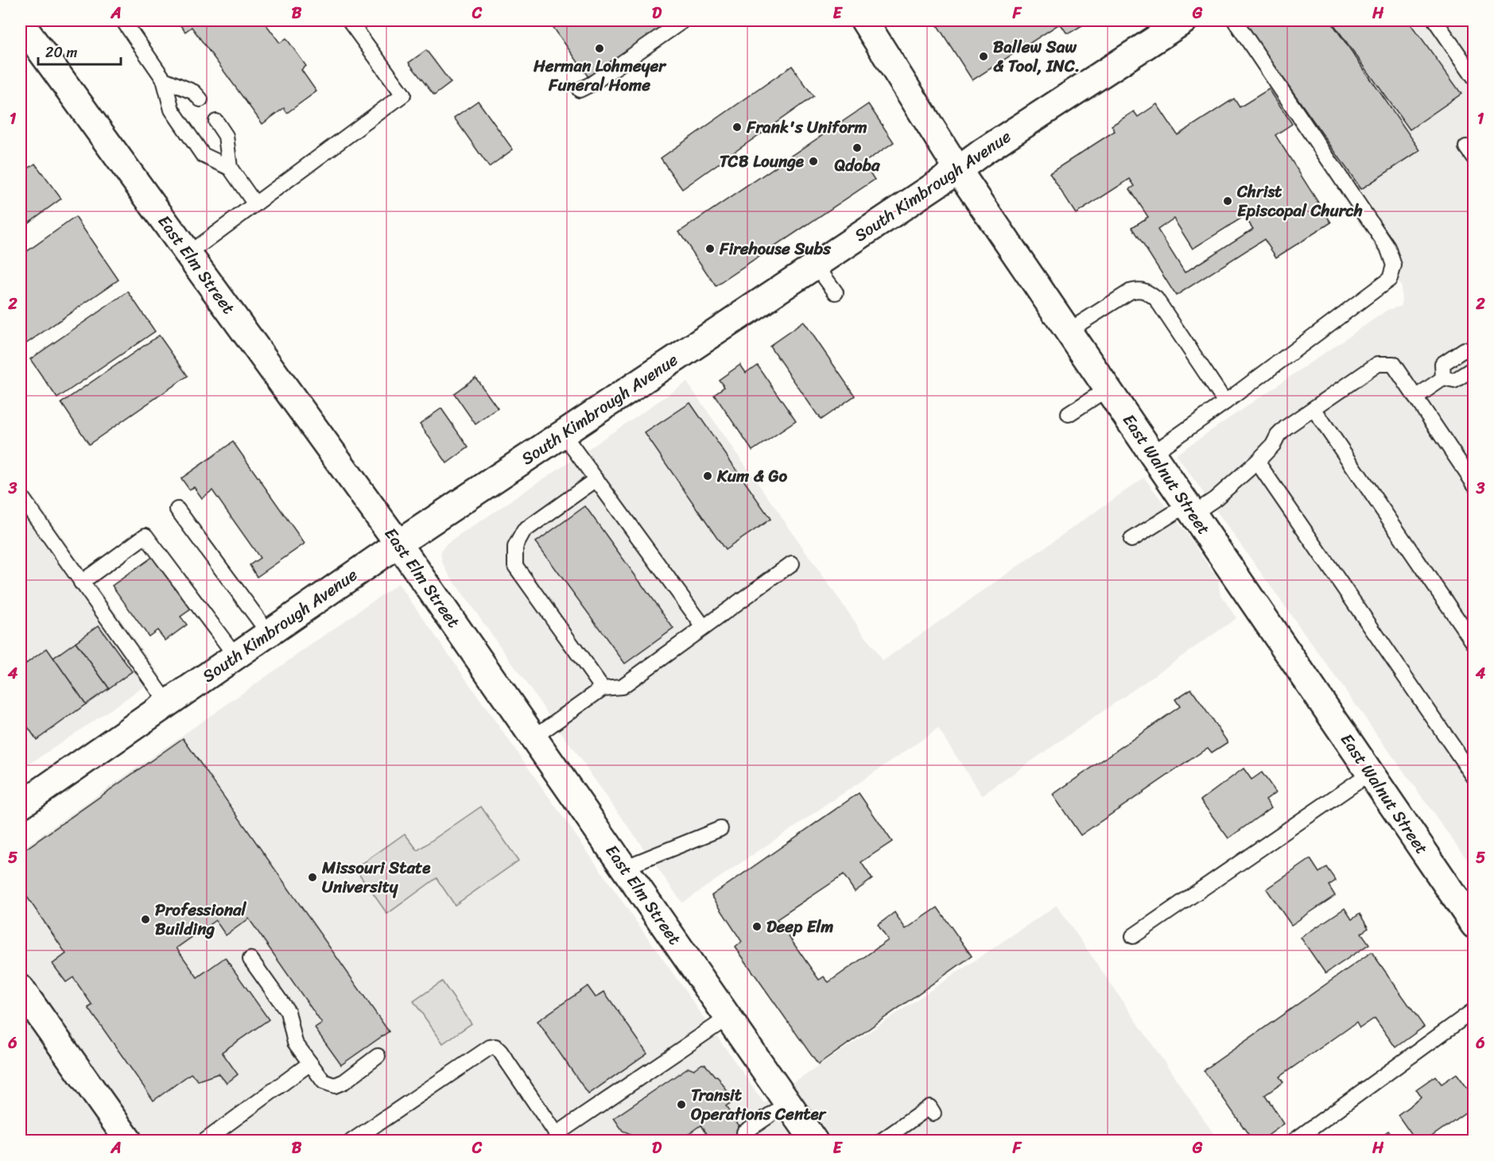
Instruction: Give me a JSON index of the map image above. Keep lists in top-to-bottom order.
{
  "streets": {
    "street": ["South Kimbrough Avenue", "East Elm Street", "East Walnut Street"]
  },
  "crossings": [
    ["South Kimbrough Avenue", "East Elm Street"],
    ["South Kimbrough Avenue", "East Walnut Street"]
  ],
  "places": [
    "Herman Lohmeyer Funeral Home",
    "Ballew Saw & Tool, INC.",
    "Frank's Uniform",
    "Qdoba",
    "TCB Lounge",
    "Christ Episcopal Church",
    "Firehouse Subs",
    "Kum & Go",
    "Missouri State University",
    "Professional Building",
    "Deep Elm",
    "Transit Operations Center"
  ],
  "scale_bar": "20 m",
  "grid": {
    "columns": [
      "A",
      "B",
      "C",
      "D",
      "E",
      "F",
      "G",
      "H"
    ],
    "rows": [
      "1",
      "2",
      "3",
      "4",
      "5",
      "6"
    ]
  }
}
